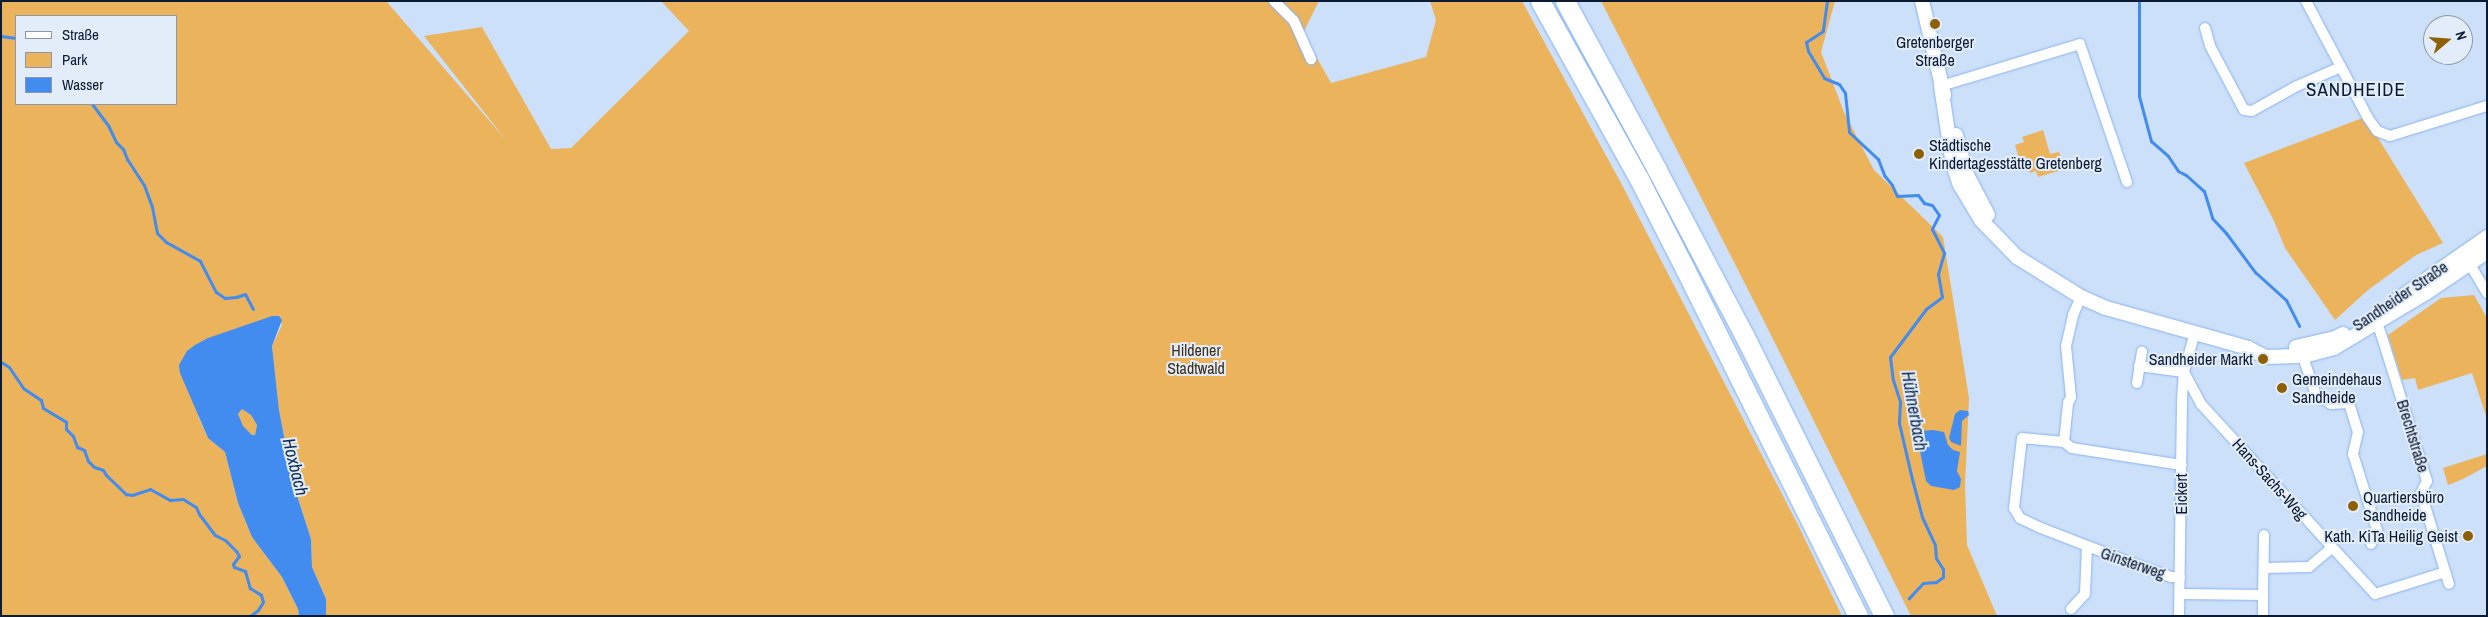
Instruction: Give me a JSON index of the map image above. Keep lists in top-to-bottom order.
{
  "streets": {
    "street": [
      "Sandheider Straße",
      "Brechtstraße",
      "Hans-Sachs-Weg",
      "Eickert",
      "Ginsterweg"
    ]
  },
  "crossings": [
    ["Sandheider Straße", "Brechtstraße"],
    ["Sandheider Straße", "Eickert"],
    ["Brechtstraße", "Hans-Sachs-Weg"],
    ["Hans-Sachs-Weg", "Eickert"],
    ["Eickert", "Ginsterweg"]
  ],
  "districts": ["SANDHEIDE"],
  "water": ["Hühnerbach", "Hoxbach"],
  "parks": ["Hildener Stadtwald"],
  "places": [
    "Gretenberger Straße",
    "Städtische Kindertagesstätte Gretenberg",
    "Sandheider Markt",
    "Gemeindehaus Sandheide",
    "Quartiersbüro Sandheide",
    "Kath. KiTa Heilig Geist"
  ],
  "legend": ["Straße", "Park", "Wasser"],
  "north": "right"
}
